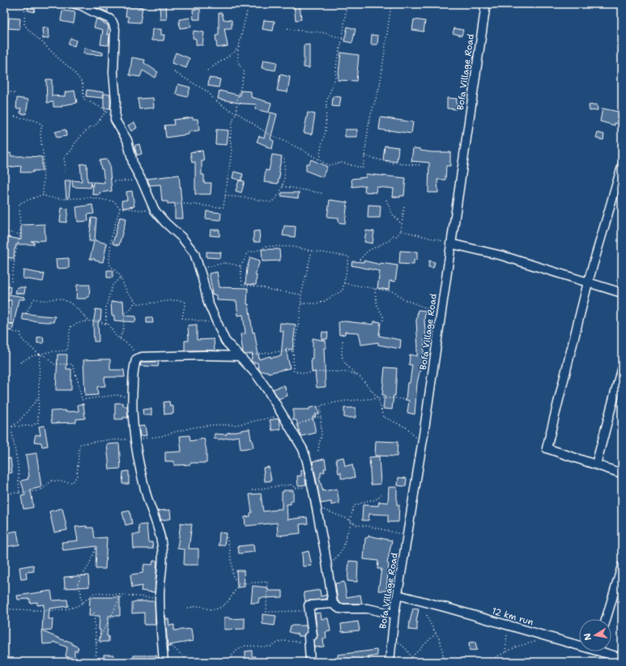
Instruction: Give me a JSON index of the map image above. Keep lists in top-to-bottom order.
{
  "streets": {
    "street": ["Bofa Village Road", "12 km run"]
  },
  "crossings": [
    ["Bofa Village Road", "12 km run"]
  ],
  "north": "left"
}
